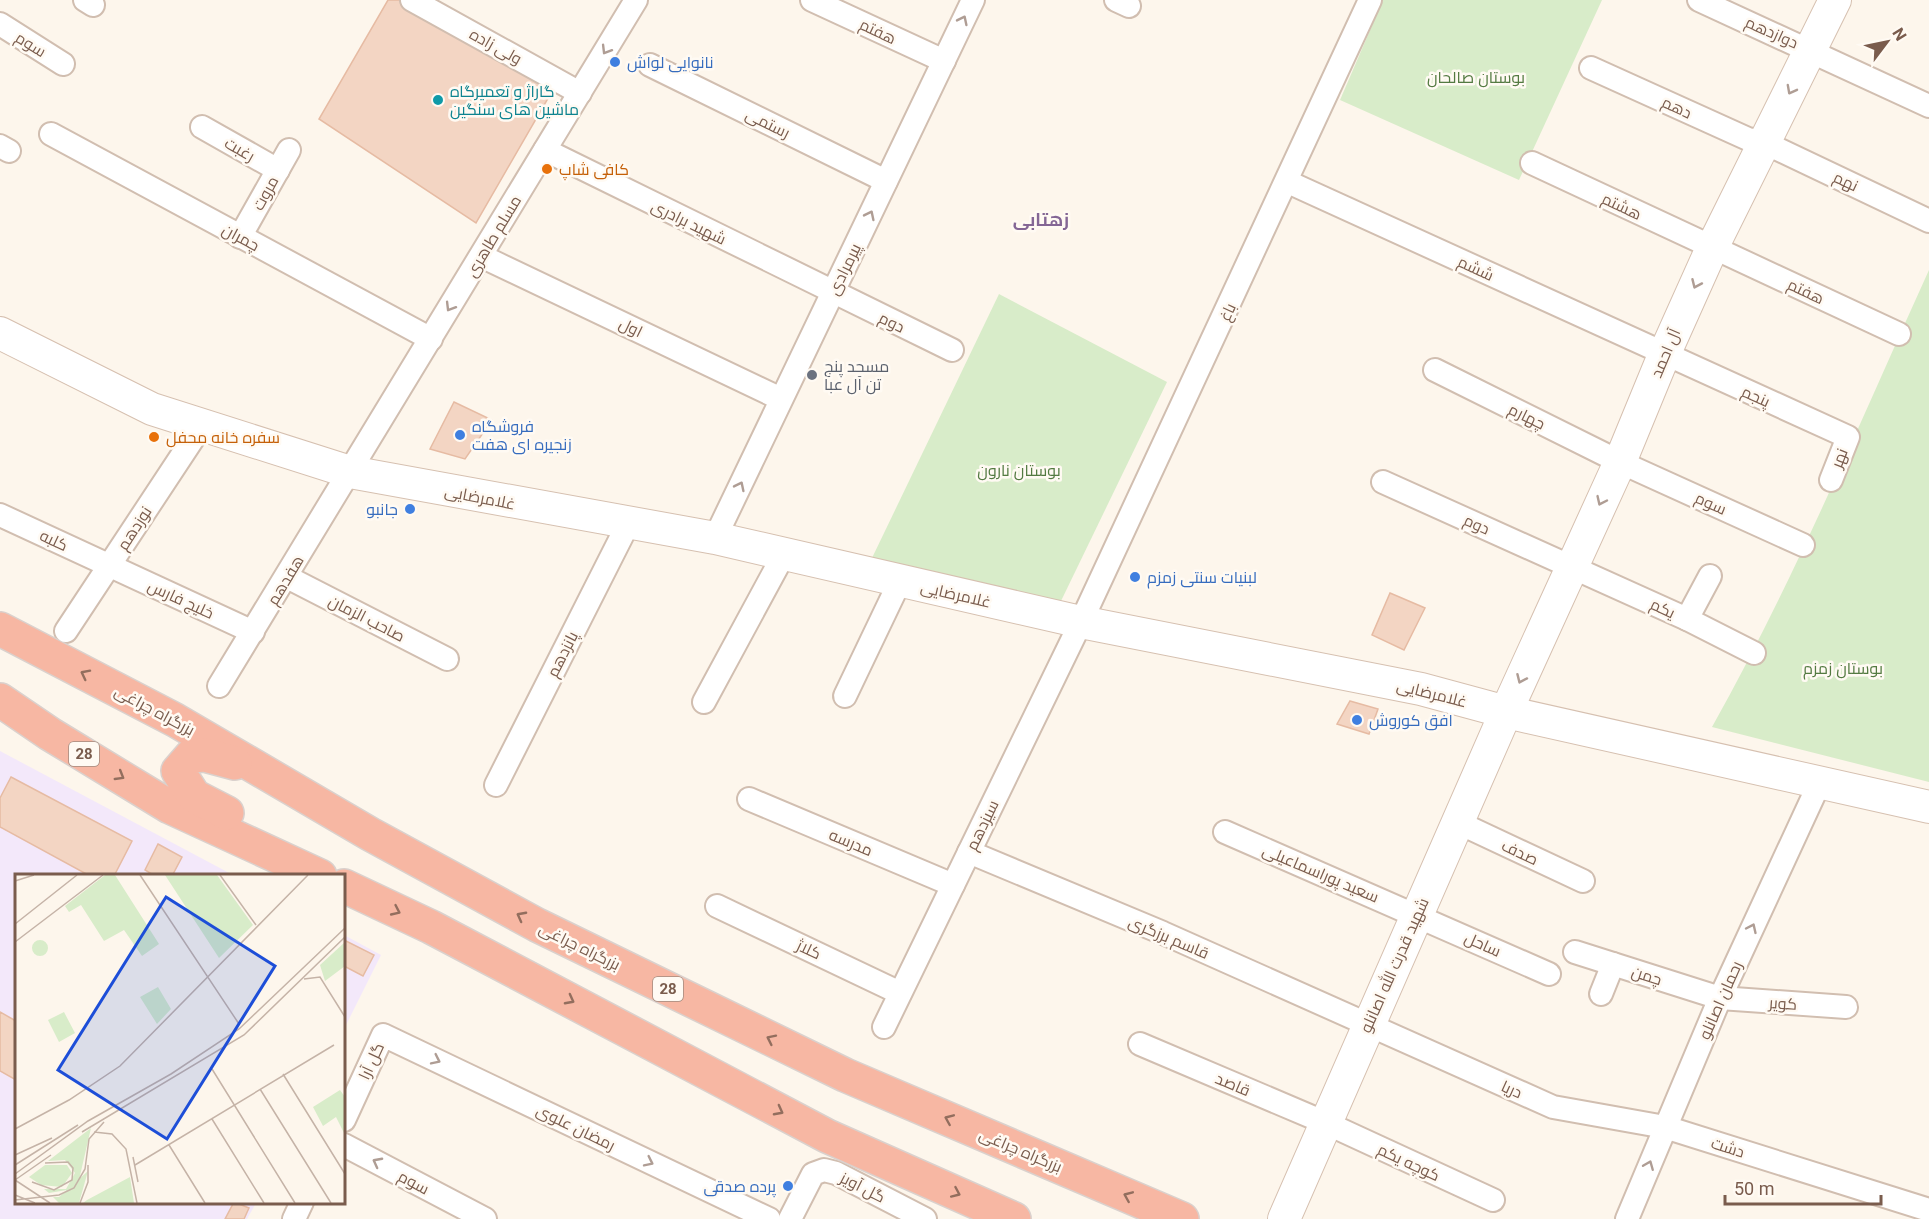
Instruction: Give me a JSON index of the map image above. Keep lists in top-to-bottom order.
{
  "streets": {
    "highway": ["بزرگراه چراغی", "28"],
    "main road": ["آل احمد", "غلامرضایی", "شهید قدرت الله اصانلو"],
    "street": [
      "هفتم",
      "دوازدهم",
      "سوم",
      "ولی زاده",
      "دهم",
      "رستمی",
      "رغبت",
      "نهم",
      "مروت",
      "هشتم",
      "شهید برادری",
      "مسلم طاهری",
      "چمران",
      "ششم",
      "پیرمرادی",
      "باغ",
      "دوم",
      "اول",
      "پنجم",
      "چهارم",
      "نهر",
      "نوزدهم",
      "کلبه",
      "هفدهم",
      "خلیج فارس",
      "یکم",
      "صاحب الزمان",
      "پانزدهم",
      "سیزدهم",
      "مدرسه",
      "صدف",
      "سعید پوراسماعیلی",
      "قاسم برزگری",
      "ساحل",
      "کلاژ",
      "چمن",
      "رحمان اصانلو",
      "کویر",
      "گل آرا",
      "قاصد",
      "دریا",
      "رمضان علوی",
      "دشت",
      "کوچه یکم",
      "گل آویز"
    ]
  },
  "crossings": [
    ["هفتم", "هشتم"],
    ["هفتم", "پیرمرادی"],
    ["هفتم", "آل احمد"],
    ["دوازدهم", "آل احمد"],
    ["سوم", "آل احمد"],
    ["سوم", "چهارم"],
    ["ولی زاده", "مسلم طاهری"],
    ["دهم", "نهم"],
    ["دهم", "آل احمد"],
    ["رستمی", "پیرمرادی"],
    ["رغبت", "مروت"],
    ["نهم", "آل احمد"],
    ["مروت", "چمران"],
    ["هشتم", "آل احمد"],
    ["شهید برادری", "مسلم طاهری"],
    ["شهید برادری", "پیرمرادی"],
    ["شهید برادری", "دوم"],
    ["مسلم طاهری", "چمران"],
    ["مسلم طاهری", "اول"],
    ["مسلم طاهری", "غلامرضایی"],
    ["مسلم طاهری", "هفدهم"],
    ["ششم", "باغ"],
    ["ششم", "آل احمد"],
    ["ششم", "پنجم"],
    ["پیرمرادی", "دوم"],
    ["پیرمرادی", "اول"],
    ["پیرمرادی", "غلامرضایی"],
    ["باغ", "غلامرضایی"],
    ["باغ", "سیزدهم"],
    ["دوم", "آل احمد"],
    ["دوم", "یکم"],
    ["آل احمد", "پنجم"],
    ["آل احمد", "چهارم"],
    ["آل احمد", "غلامرضایی"],
    ["آل احمد", "یکم"],
    ["آل احمد", "شهید قدرت الله اصانلو"],
    ["پنجم", "نهر"],
    ["غلامرضایی", "نوزدهم"],
    ["غلامرضایی", "هفدهم"],
    ["غلامرضایی", "پانزدهم"],
    ["غلامرضایی", "سیزدهم"],
    ["غلامرضایی", "شهید قدرت الله اصانلو"],
    ["غلامرضایی", "رحمان اصانلو"],
    ["نوزدهم", "کلبه"],
    ["نوزدهم", "خلیج فارس"],
    ["کلبه", "خلیج فارس"],
    ["هفدهم", "خلیج فارس"],
    ["هفدهم", "صاحب الزمان"],
    ["سیزدهم", "مدرسه"],
    ["سیزدهم", "قاسم برزگری"],
    ["سیزدهم", "کلاژ"],
    ["صدف", "شهید قدرت الله اصانلو"],
    ["سعید پوراسماعیلی", "ساحل"],
    ["سعید پوراسماعیلی", "شهید قدرت الله اصانلو"],
    ["قاسم برزگری", "شهید قدرت الله اصانلو"],
    ["قاسم برزگری", "دریا"],
    ["ساحل", "شهید قدرت الله اصانلو"],
    ["شهید قدرت الله اصانلو", "قاصد"],
    ["شهید قدرت الله اصانلو", "دریا"],
    ["شهید قدرت الله اصانلو", "کوچه یکم"],
    ["چمن", "رحمان اصانلو"],
    ["چمن", "کویر"],
    ["رحمان اصانلو", "کویر"],
    ["رحمان اصانلو", "دریا"],
    ["رحمان اصانلو", "دشت"],
    ["گل آرا", "رمضان علوی"],
    ["قاصد", "کوچه یکم"],
    ["دریا", "دشت"]
  ],
  "one_way": [
    "سوم",
    "مسلم طاهری",
    "پیرمرادی",
    "آل احمد",
    "رحمان اصانلو",
    "رمضان علوی"
  ],
  "districts": ["زهتابی"],
  "parks": ["بوستان صالحان", "بوستان نارون", "بوستان زمزم"],
  "places": [
    "نانوایی لواش",
    "گاراژ و تعمیرگاه ماشین های سنگین",
    "کافی شاپ",
    "مسجد پنج تن آل عبا",
    "فروشگاه زنجیره ای هفت",
    "سفره خانه محفل",
    "جانبو",
    "لبنیات سنتی زمزم",
    "افق کوروش",
    "پرده صدقی"
  ],
  "scale_bar": "50 m",
  "north": "top right"
}
